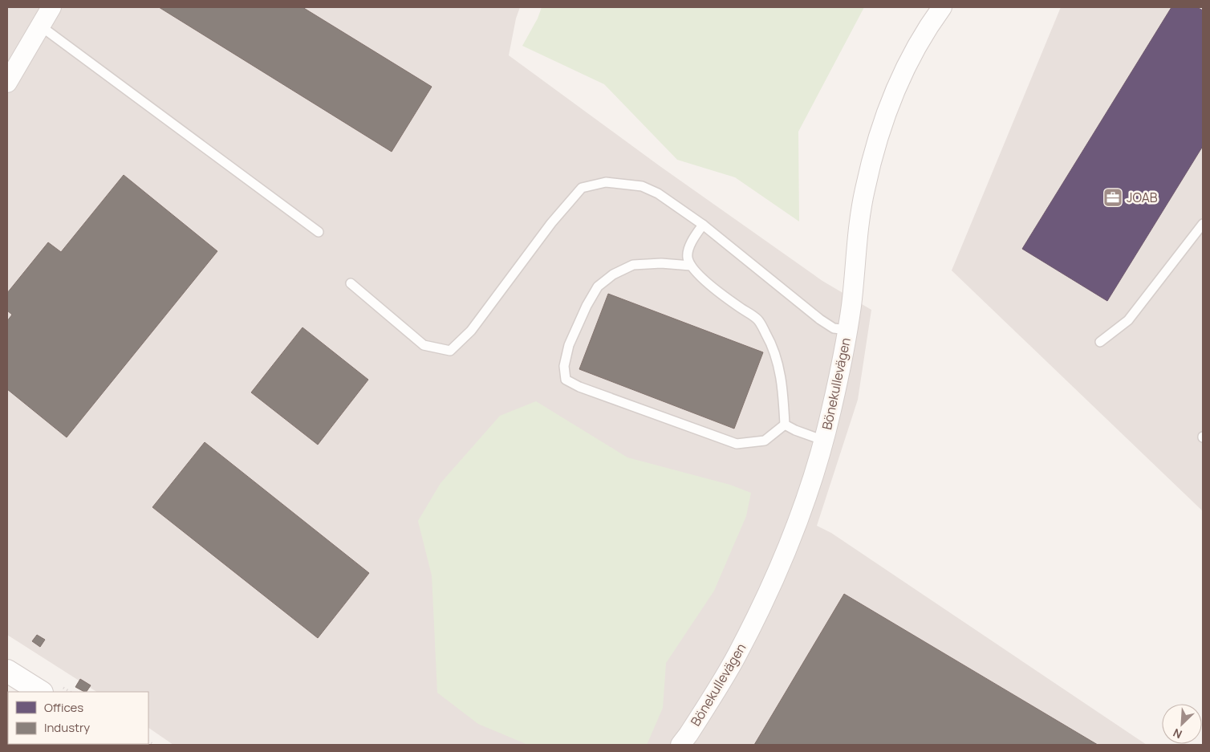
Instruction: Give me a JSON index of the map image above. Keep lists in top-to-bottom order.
{
  "streets": {
    "street": ["Bönekullevägen"]
  },
  "places": {
    "office": ["JOAB"]
  },
  "legend": ["Offices", "Industry"],
  "north": "bottom left"
}
